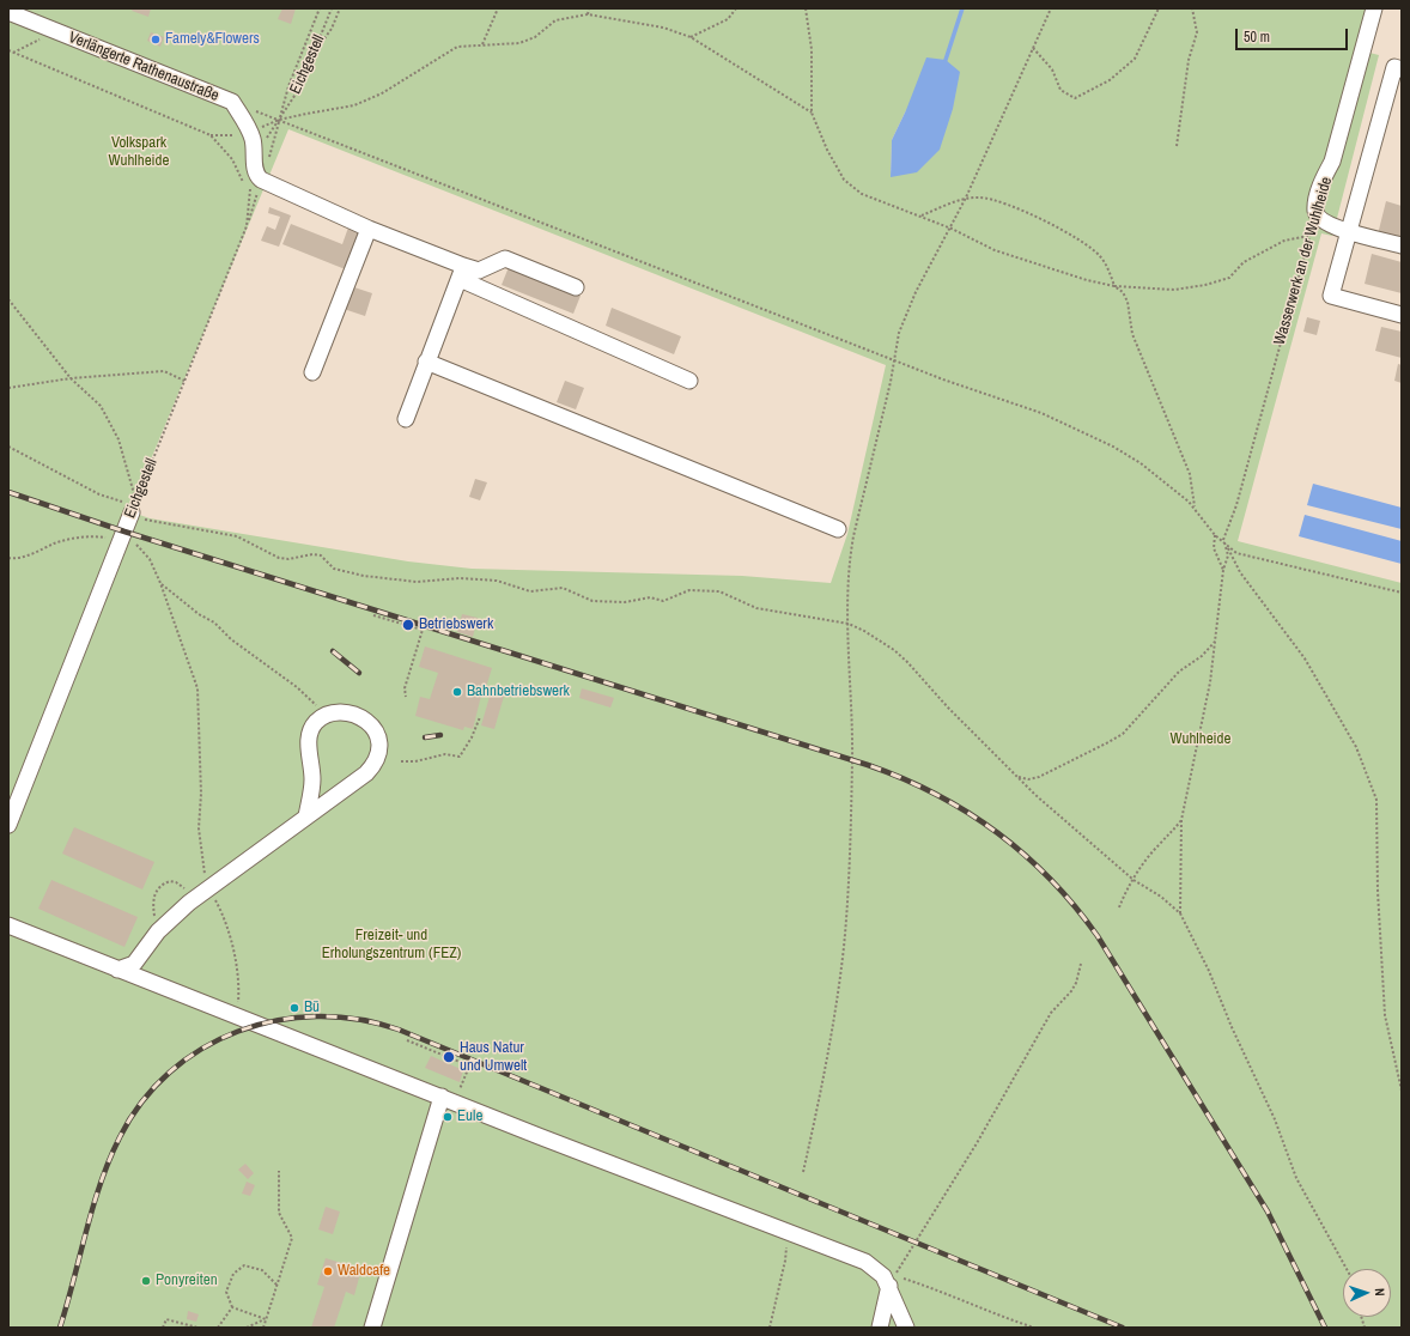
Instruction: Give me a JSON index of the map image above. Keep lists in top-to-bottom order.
{
  "streets": {
    "lane": ["Eichgestell", "Verlängerte Rathenaustraße", "Wasserwerk an der Wuhlheide"]
  },
  "parks": ["Volkspark Wuhlheide", "Wuhlheide", "Freizeit- und Erholungszentrum (FEZ)"],
  "places": [
    "Famely&Flowers",
    "Betriebswerk",
    "Bahnbetriebswerk",
    "Bü",
    "Haus Natur und Umwelt",
    "Eule",
    "Waldcafe",
    "Ponyreiten"
  ],
  "scale_bar": "50 m",
  "north": "right"
}
